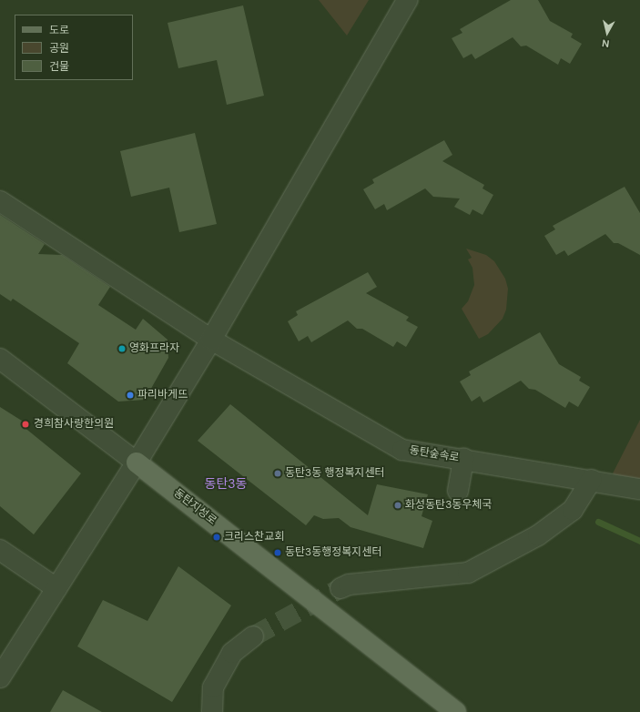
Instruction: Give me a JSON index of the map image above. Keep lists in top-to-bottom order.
{
  "streets": {
    "main road": ["동탄지성로"],
    "street": ["동탄숲속로"]
  },
  "districts": ["동탄3동"],
  "places": [
    "영화프라자",
    "파리바게뜨",
    "경희참사랑한의원",
    "동탄3동 행정복지센터",
    "화성동탄3동우체국",
    "크리스찬교회",
    "동탄3동행정복지센터"
  ],
  "legend": ["도로", "공원", "건물"],
  "north": "bottom"
}
